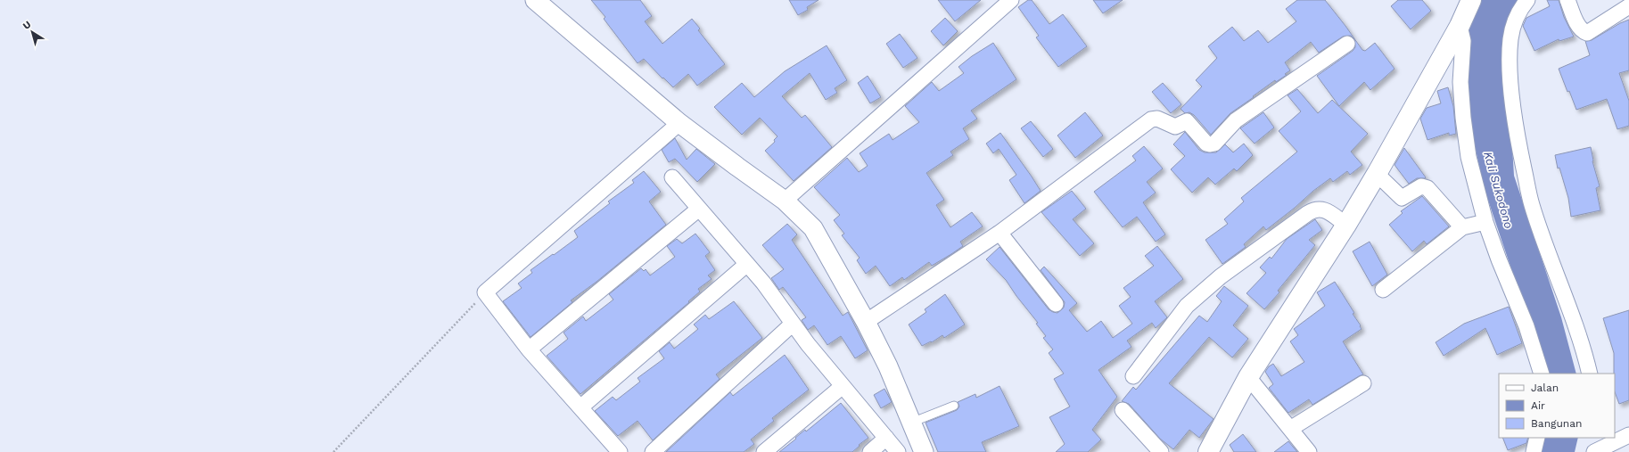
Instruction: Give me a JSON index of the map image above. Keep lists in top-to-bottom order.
{
  "water": ["Kali Sukodono"],
  "legend": ["Jalan", "Air", "Bangunan"],
  "north": "top left"
}
